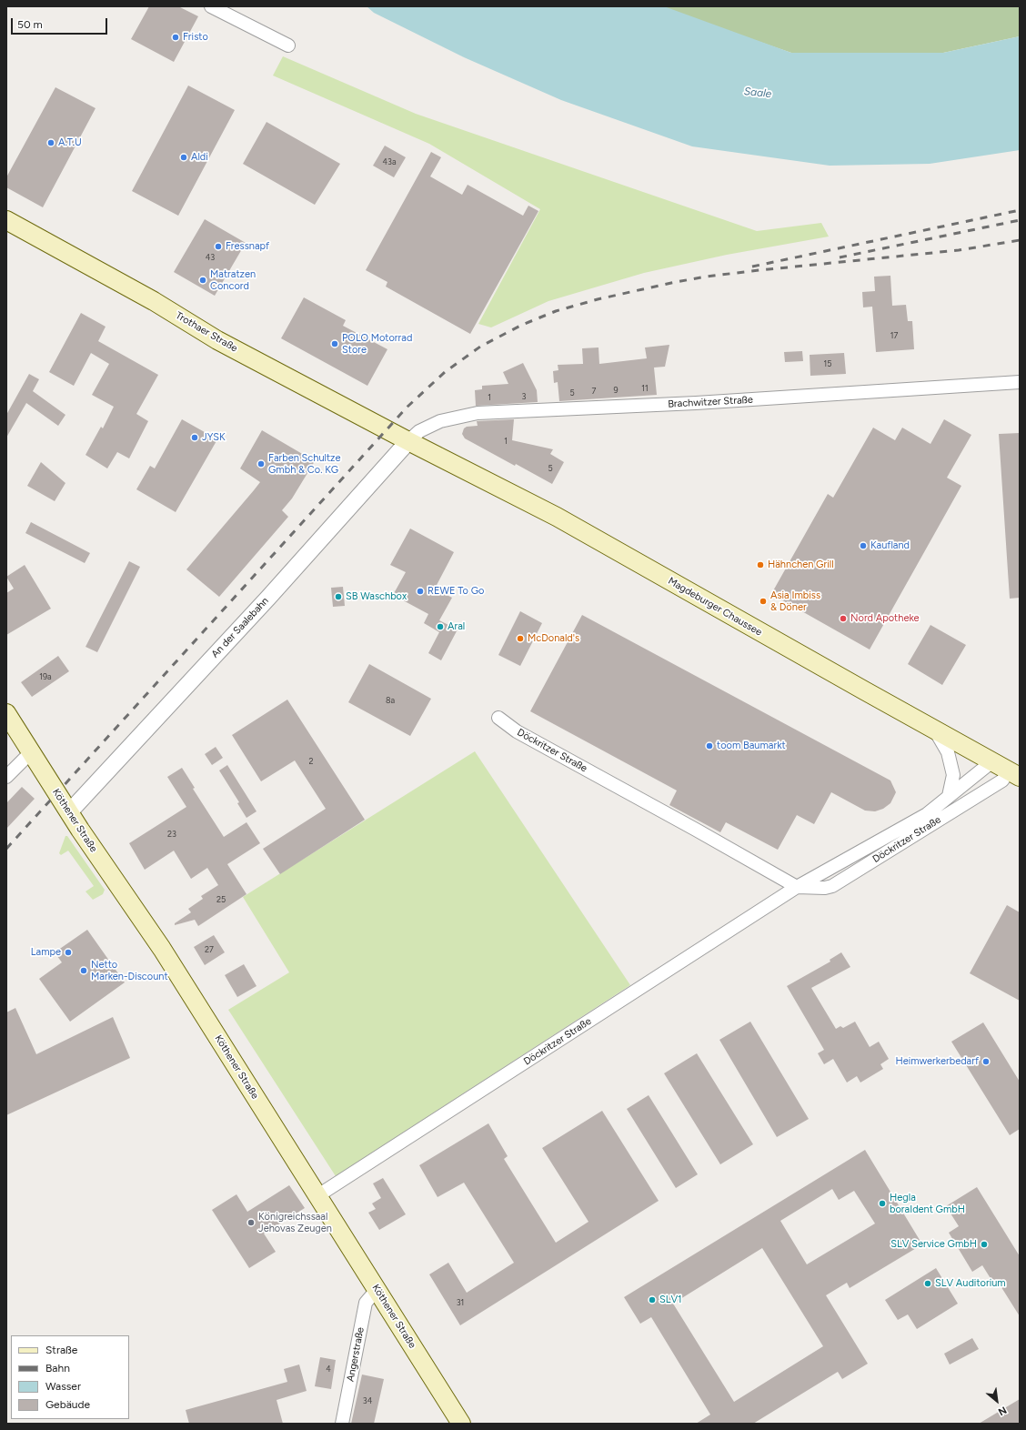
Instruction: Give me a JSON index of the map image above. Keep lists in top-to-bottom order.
{
  "streets": {
    "main road": ["Trothaer Straße", "Magdeburger Chaussee", "Köthener Straße"],
    "street": [
      "Brachwitzer Straße",
      "An der Saalebahn",
      "Döckritzer Straße",
      "Angerstraße"
    ]
  },
  "crossings": [
    ["Trothaer Straße", "Brachwitzer Straße"],
    ["Trothaer Straße", "Magdeburger Chaussee"],
    ["Trothaer Straße", "An der Saalebahn"],
    ["Brachwitzer Straße", "Magdeburger Chaussee"],
    ["Brachwitzer Straße", "An der Saalebahn"],
    ["Magdeburger Chaussee", "An der Saalebahn"],
    ["Magdeburger Chaussee", "Döckritzer Straße"],
    ["An der Saalebahn", "Köthener Straße"],
    ["Döckritzer Straße", "Köthener Straße"],
    ["Köthener Straße", "Angerstraße"]
  ],
  "water": ["Saale"],
  "places": [
    "Fristo",
    "A.T.U",
    "Aldi",
    "Fressnapf",
    "Matratzen Concord",
    "POLO Motorrad Store",
    "JYSK",
    "Farben Schultze Gmbh & Co. KG",
    "Kaufland",
    "Hähnchen Grill",
    "REWE To Go",
    "SB Waschbox",
    "Asia Imbiss & Döner",
    "Nord Apotheke",
    "Aral",
    "McDonald's",
    "toom Baumarkt",
    "Lampe",
    "Netto Marken-Discount",
    "Heimwerkerbedarf",
    "Hegla boraIdent GmbH",
    "Königreichssaal Jehovas Zeugen",
    "SLV Service GmbH",
    "SLV Auditorium",
    "SLV1"
  ],
  "house_numbers": [
    "43a",
    "43",
    "17",
    "15",
    "11",
    "9",
    "7",
    "5",
    "3",
    "1",
    "1",
    "5",
    "19a",
    "8a",
    "2",
    "23",
    "25",
    "27",
    "31",
    "4",
    "34"
  ],
  "legend": [
    "Straße",
    "Bahn",
    "Wasser",
    "Gebäude"
  ],
  "scale_bar": "50 m",
  "north": "bottom right"
}
